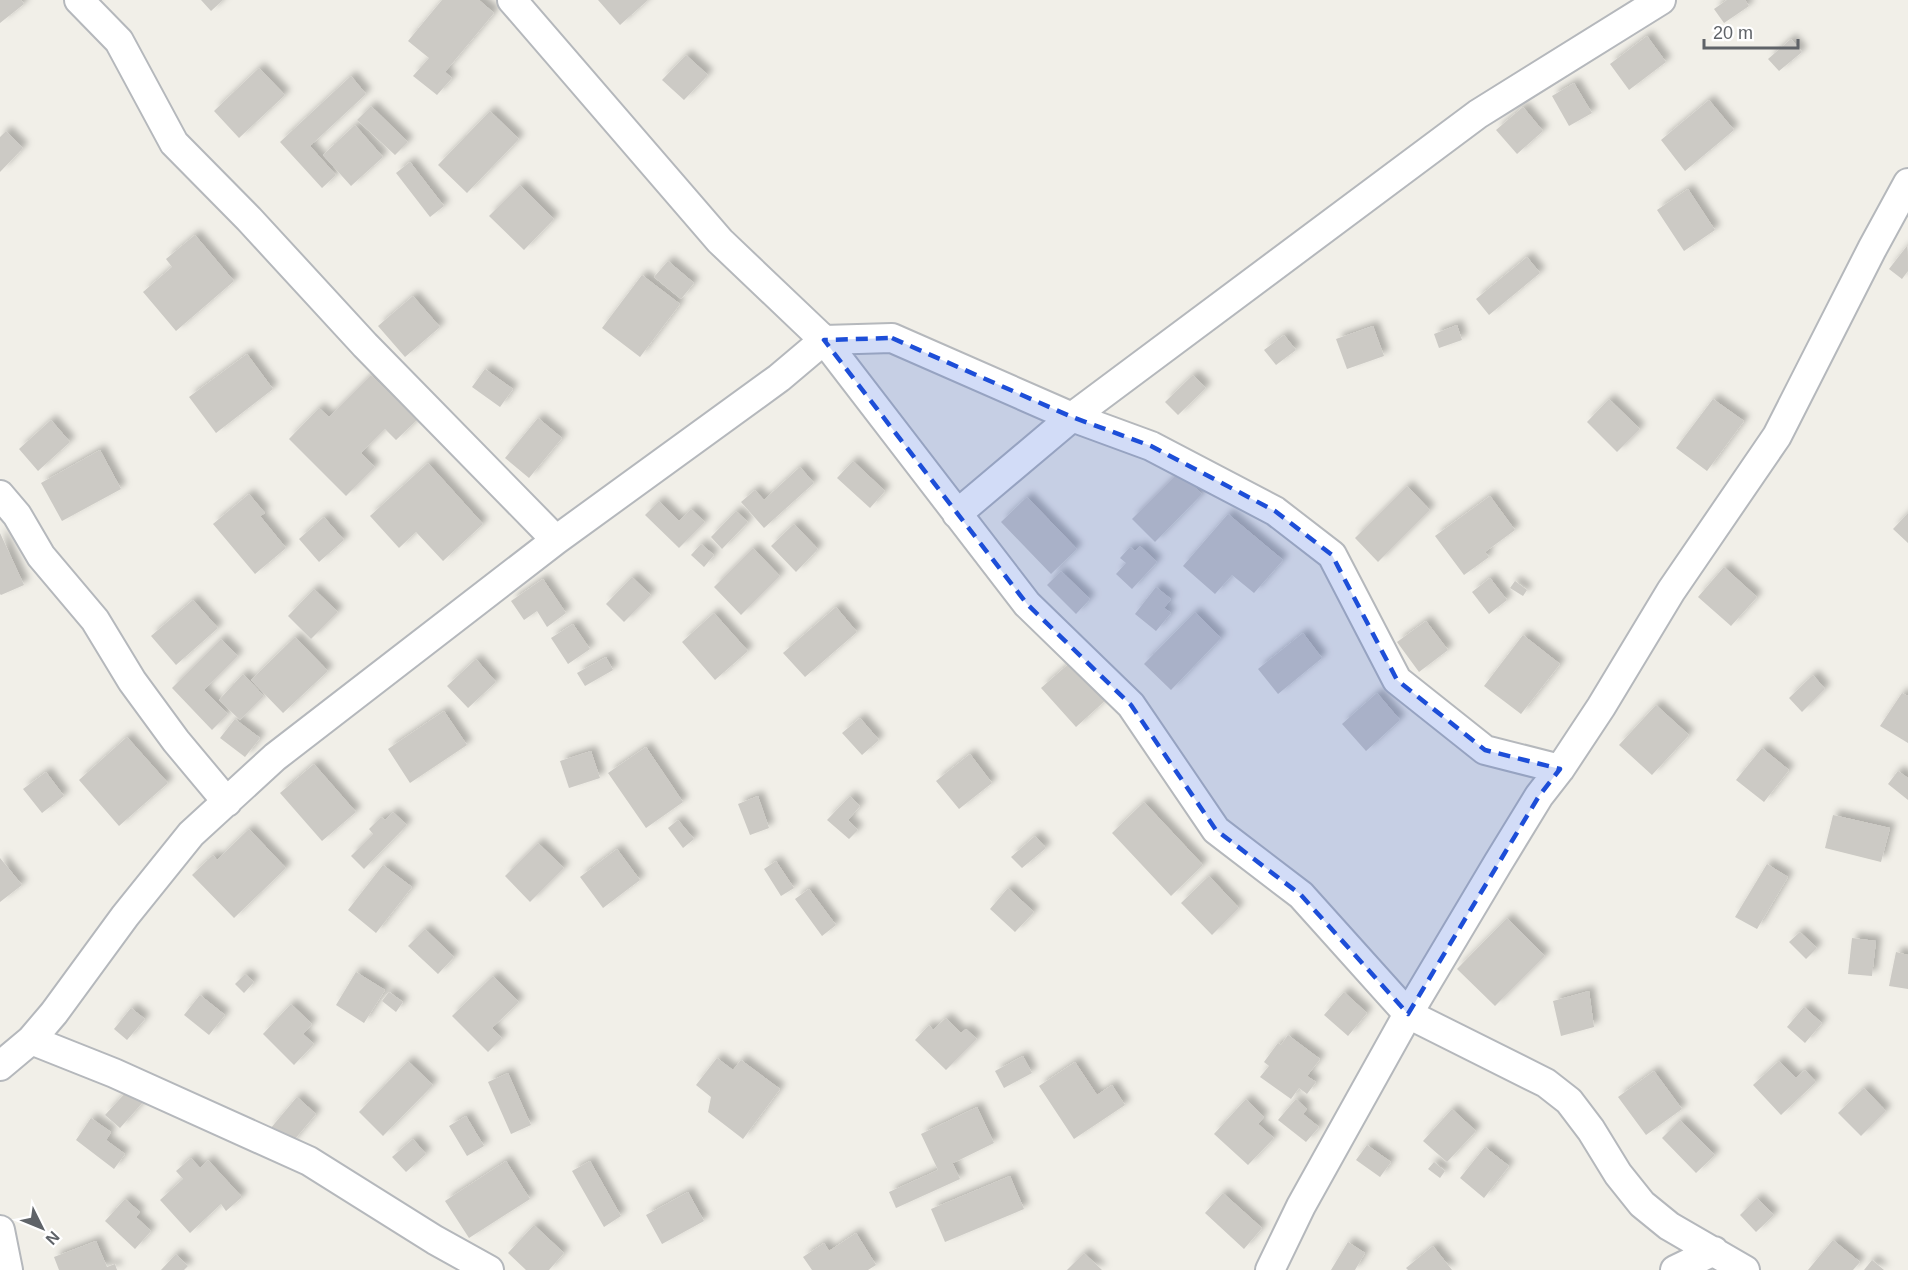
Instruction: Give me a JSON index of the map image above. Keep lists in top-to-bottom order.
{
  "scale_bar": "20 m",
  "north": "bottom right"
}
